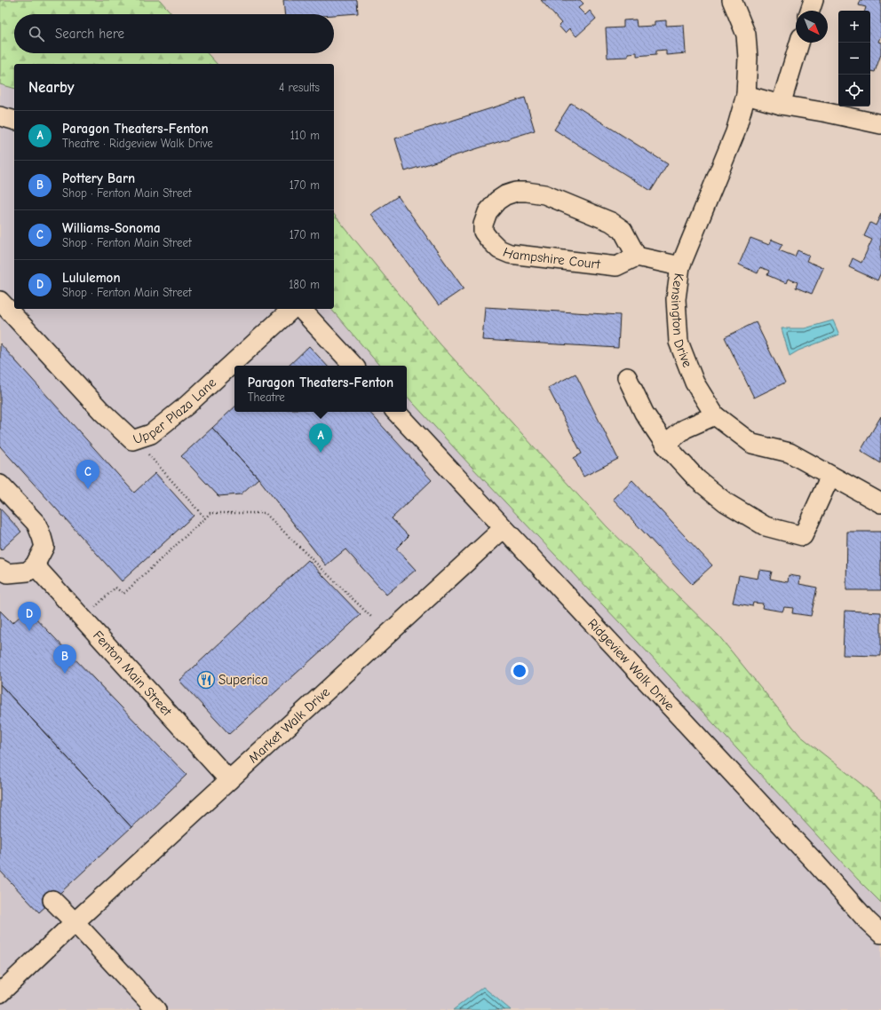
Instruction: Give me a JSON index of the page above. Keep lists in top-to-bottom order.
{
  "streets": {
    "street": [
      "Hampshire Court",
      "Kensington Drive",
      "Upper Plaza Lane",
      "Ridgeview Walk Drive",
      "Fenton Main Street",
      "Market Walk Drive"
    ]
  },
  "crossings": [
    ["Ridgeview Walk Drive", "Market Walk Drive"],
    ["Fenton Main Street", "Market Walk Drive"]
  ],
  "places": {
    "restaurant": ["Superica"]
  },
  "north": "bottom right",
  "page": {
    "map_buttons": ["+", "−"],
    "search": "Search here",
    "heading": ["Nearby", "4 results"],
    "list": [
      {
        "mark": "A",
        "name": "Paragon Theaters-Fenton",
        "note": "Theatre · Ridgeview Walk Drive",
        "value": "110 m"
      },
      {
        "mark": "B",
        "name": "Pottery Barn",
        "note": "Shop · Fenton Main Street",
        "value": "170 m"
      },
      {
        "mark": "C",
        "name": "Williams-Sonoma",
        "note": "Shop · Fenton Main Street",
        "value": "170 m"
      },
      {
        "mark": "D",
        "name": "Lululemon",
        "note": "Shop · Fenton Main Street",
        "value": "180 m"
      }
    ],
    "popup": ["Paragon Theaters-Fenton", "Theatre"],
    "pins": [
      "A",
      "C",
      "D",
      "B"
    ]
  }
}
